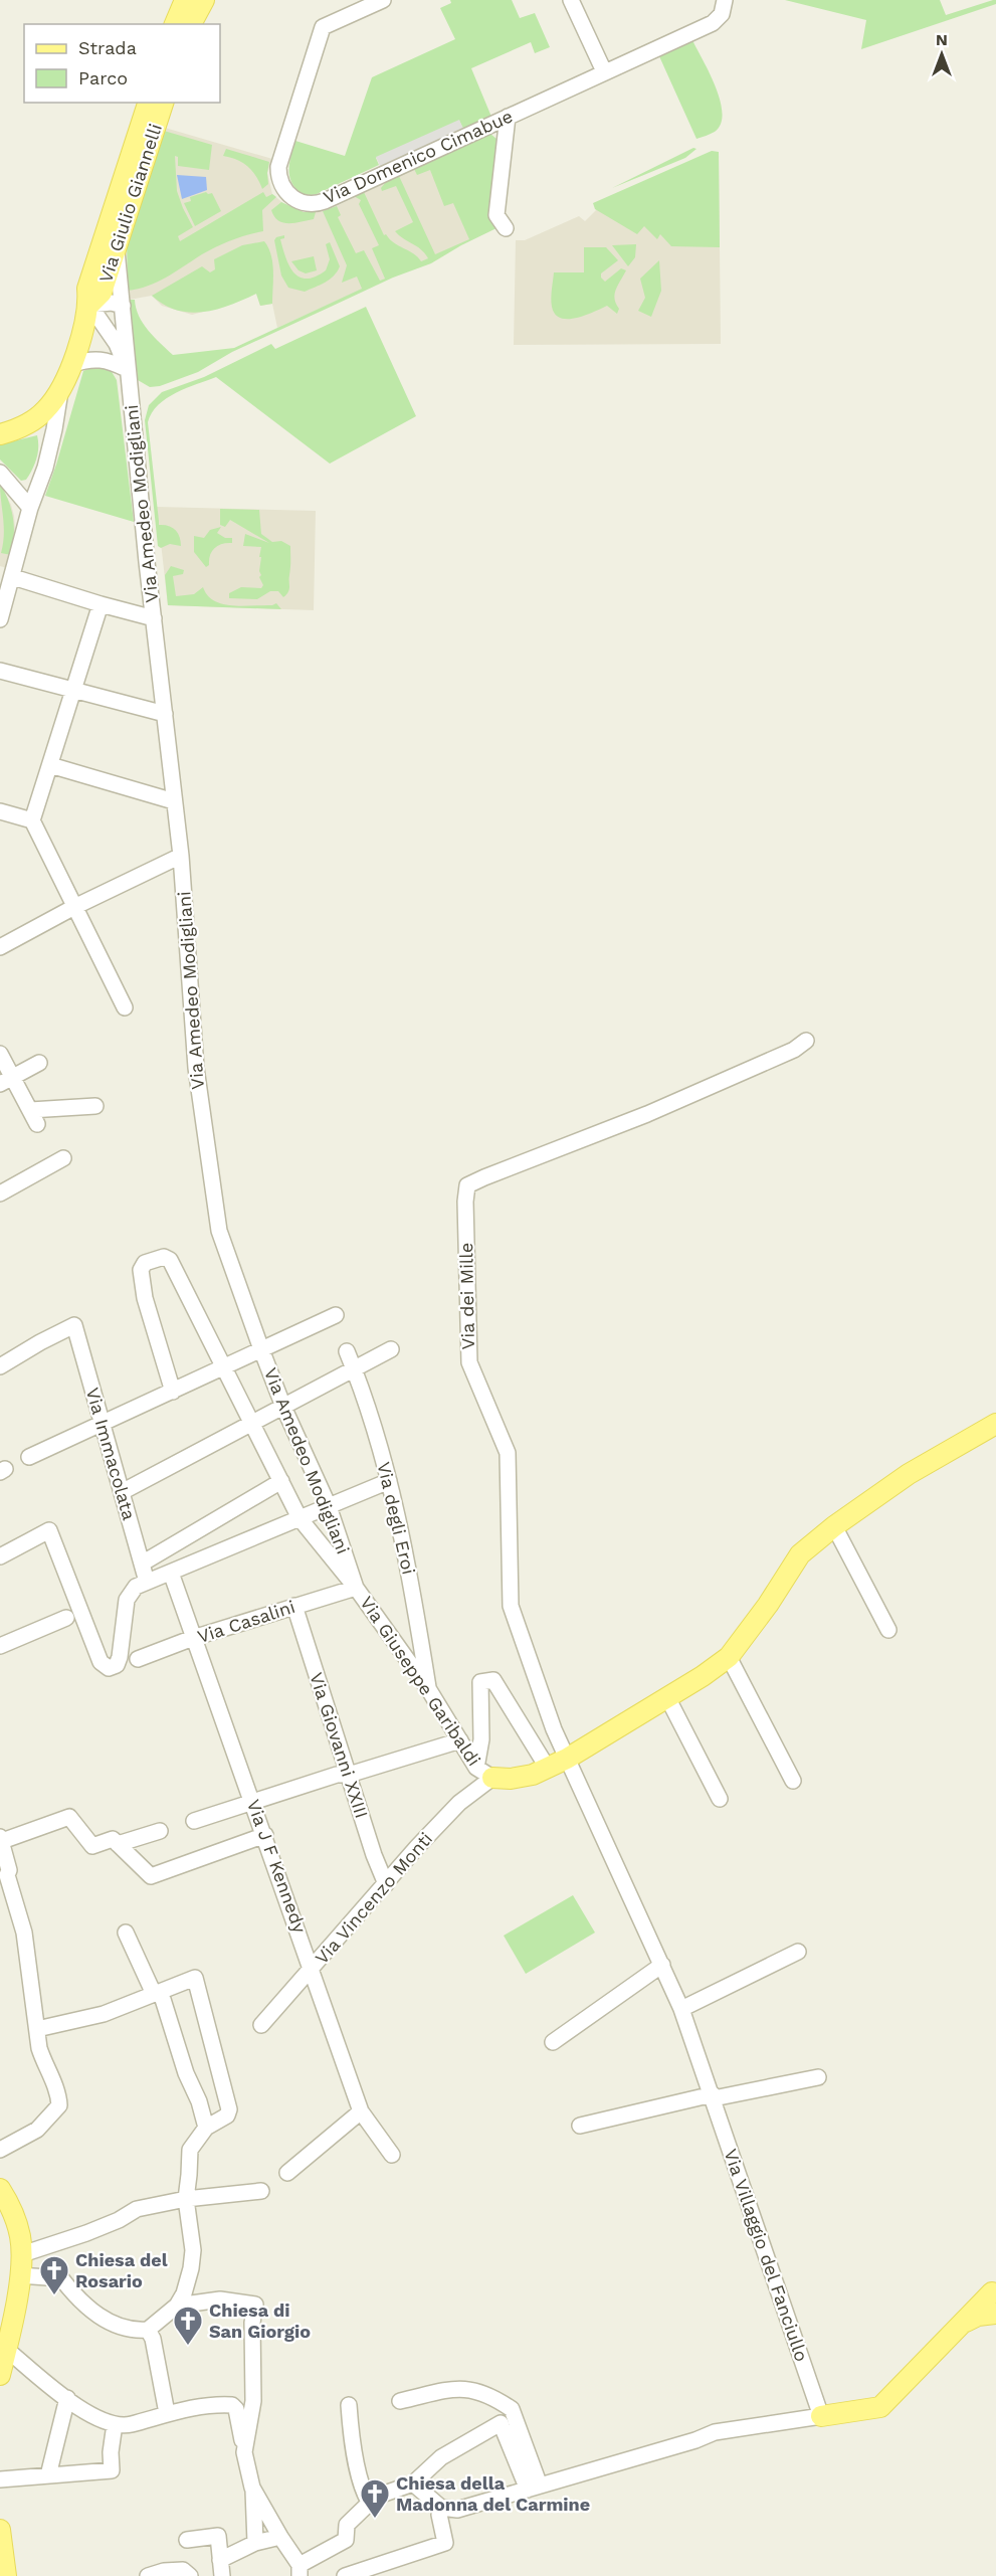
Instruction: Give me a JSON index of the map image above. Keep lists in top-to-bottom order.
{
  "streets": {
    "main road": ["Via Giulio Giannelli", "Via Giuseppe Garibaldi"],
    "street": [
      "Via Domenico Cimabue",
      "Via Amedeo Modigliani",
      "Via dei Mille",
      "Via Immacolata",
      "Via degli Eroi",
      "Via Casalini",
      "Via Giovanni XXIII",
      "Via J F Kennedy",
      "Via Vincenzo Monti",
      "Via Villaggio del Fanciullo"
    ]
  },
  "crossings": [
    ["Via Giulio Giannelli", "Via Amedeo Modigliani"],
    ["Via Amedeo Modigliani", "Via Casalini"],
    ["Via Amedeo Modigliani", "Via Giuseppe Garibaldi"],
    ["Via dei Mille", "Via Giuseppe Garibaldi"],
    ["Via dei Mille", "Via Villaggio del Fanciullo"],
    ["Via degli Eroi", "Via Giuseppe Garibaldi"],
    ["Via Casalini", "Via Giuseppe Garibaldi"],
    ["Via Casalini", "Via Giovanni XXIII"],
    ["Via Casalini", "Via J F Kennedy"],
    ["Via Giuseppe Garibaldi", "Via Vincenzo Monti"],
    ["Via Giuseppe Garibaldi", "Via Villaggio del Fanciullo"],
    ["Via Giovanni XXIII", "Via Vincenzo Monti"],
    ["Via J F Kennedy", "Via Vincenzo Monti"]
  ],
  "places": {
    "church": ["Chiesa del Rosario", "Chiesa di San Giorgio", "Chiesa della Madonna del Carmine"]
  },
  "legend": ["Strada", "Parco"],
  "north": "top"
}
